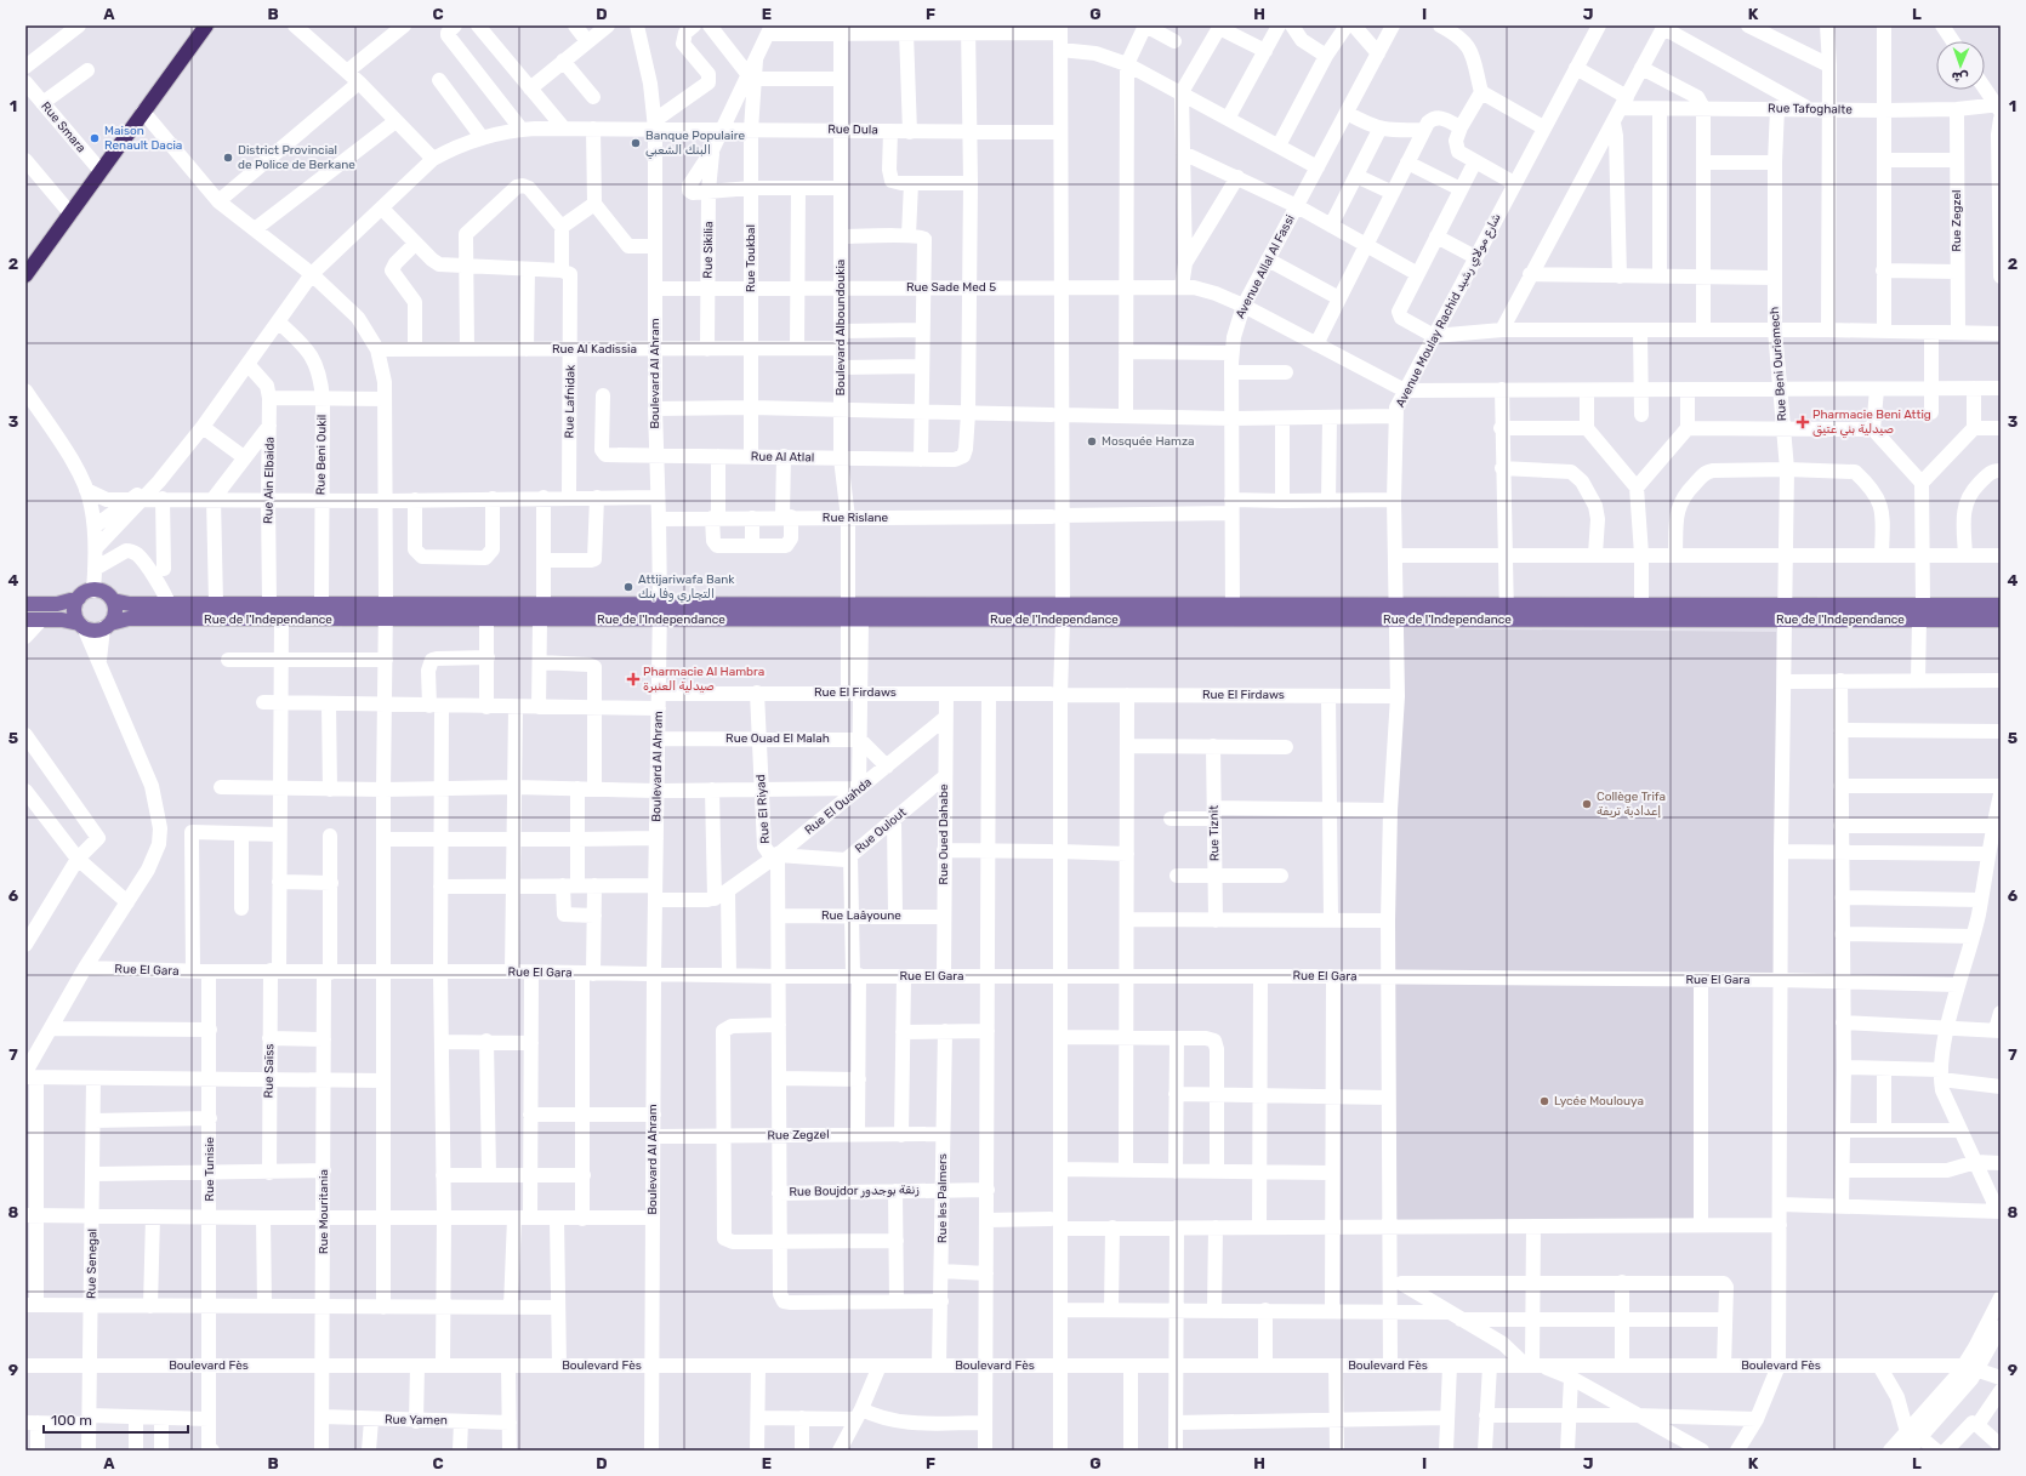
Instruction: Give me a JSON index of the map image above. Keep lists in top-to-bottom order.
{
  "streets": {
    "main road": ["Rue de l'Independance"],
    "street": [
      "Rue Tafoghalte",
      "Rue Smara",
      "Rue Dula",
      "Rue Zegzel",
      "Rue Sikilia",
      "Rue Toukbal",
      "Avenue Allal Al Fassi",
      "Rue Sade Med 5",
      "Avenue Moulay Rachid شارع مولاي رشيد",
      "Boulevard Alboundoukia",
      "Rue Al Kadissia",
      "Rue Beni Ouriemech",
      "Boulevard Al Ahram",
      "Rue Lafnidak",
      "Rue Beni Oukil",
      "Rue Al Atlal",
      "Rue Ain Elbaida",
      "Rue Rislane",
      "Rue El Firdaws",
      "Rue Ouad El Malah",
      "Rue El Ouahda",
      "Rue El Riyad",
      "Rue Oulout",
      "Rue Tiznit",
      "Rue Oued Dahabe",
      "Rue Laâyoune",
      "Rue El Gara",
      "Rue Saïss",
      "Rue Tunisie",
      "Rue Boujdor زنقة بوجدور",
      "Rue les Palmers",
      "Rue Mouritania",
      "Rue Senegal",
      "Boulevard Fès",
      "Rue Yamen"
    ]
  },
  "crossings": [
    ["Rue Tafoghalte", "Rue Zegzel"],
    ["Rue Tafoghalte", "Rue Beni Ouriemech"],
    ["Rue Dula", "Rue Toukbal"],
    ["Rue Dula", "Boulevard Alboundoukia"],
    ["Rue Dula", "Boulevard Al Ahram"],
    ["Rue Dula", "Rue Beni Oukil"],
    ["Rue Dula", "Rue Ain Elbaida"],
    ["Rue Zegzel", "Boulevard Al Ahram"],
    ["Rue Zegzel", "Rue El Riyad"],
    ["Rue Zegzel", "Rue les Palmers"],
    ["Rue Sikilia", "Rue Sade Med 5"],
    ["Rue Sikilia", "Rue Al Kadissia"],
    ["Rue Toukbal", "Rue Sade Med 5"],
    ["Rue Toukbal", "Rue Al Kadissia"],
    ["Rue Toukbal", "Rue Al Atlal"],
    ["Avenue Allal Al Fassi", "Rue Sade Med 5"],
    ["Avenue Allal Al Fassi", "Rue Rislane"],
    ["Avenue Allal Al Fassi", "Rue de l'Independance"],
    ["Rue Sade Med 5", "Avenue Moulay Rachid شارع مولاي رشيد"],
    ["Rue Sade Med 5", "Boulevard Alboundoukia"],
    ["Rue Sade Med 5", "Boulevard Al Ahram"],
    ["Avenue Moulay Rachid شارع مولاي رشيد", "Rue Rislane"],
    ["Avenue Moulay Rachid شارع مولاي رشيد", "Rue de l'Independance"],
    ["Avenue Moulay Rachid شارع مولاي رشيد", "Rue El Firdaws"],
    ["Avenue Moulay Rachid شارع مولاي رشيد", "Rue El Gara"],
    ["Avenue Moulay Rachid شارع مولاي رشيد", "Boulevard Fès"],
    ["Boulevard Alboundoukia", "Rue Al Kadissia"],
    ["Boulevard Alboundoukia", "Rue Al Atlal"],
    ["Boulevard Alboundoukia", "Rue Rislane"],
    ["Boulevard Alboundoukia", "Rue de l'Independance"],
    ["Boulevard Alboundoukia", "Rue El Firdaws"],
    ["Boulevard Alboundoukia", "Rue Ouad El Malah"],
    ["Boulevard Alboundoukia", "Rue El Ouahda"],
    ["Rue Al Kadissia", "Boulevard Al Ahram"],
    ["Rue Al Kadissia", "Rue Lafnidak"],
    ["Rue Beni Ouriemech", "Rue de l'Independance"],
    ["Rue Beni Ouriemech", "Rue El Gara"],
    ["Rue Beni Ouriemech", "Boulevard Fès"],
    ["Boulevard Al Ahram", "Rue Al Atlal"],
    ["Boulevard Al Ahram", "Rue Rislane"],
    ["Boulevard Al Ahram", "Rue de l'Independance"],
    ["Boulevard Al Ahram", "Rue El Firdaws"],
    ["Boulevard Al Ahram", "Rue Ouad El Malah"],
    ["Boulevard Al Ahram", "Rue El Gara"],
    ["Boulevard Al Ahram", "Boulevard Fès"],
    ["Rue Beni Oukil", "Rue de l'Independance"],
    ["Rue Ain Elbaida", "Rue de l'Independance"],
    ["Rue de l'Independance", "Rue Saïss"],
    ["Rue El Firdaws", "Rue El Riyad"],
    ["Rue El Firdaws", "Rue Oued Dahabe"],
    ["Rue Ouad El Malah", "Rue El Riyad"],
    ["Rue El Ouahda", "Rue El Riyad"],
    ["Rue El Ouahda", "Rue Oulout"],
    ["Rue El Ouahda", "Rue Oued Dahabe"],
    ["Rue El Riyad", "Rue Oulout"],
    ["Rue El Riyad", "Rue Laâyoune"],
    ["Rue El Riyad", "Rue El Gara"],
    ["Rue El Riyad", "Rue Boujdor زنقة بوجدور"],
    ["Rue Oulout", "Rue Oued Dahabe"],
    ["Rue Oued Dahabe", "Rue Laâyoune"],
    ["Rue Oued Dahabe", "Rue El Gara"],
    ["Rue El Gara", "Rue Saïss"],
    ["Rue El Gara", "Rue Tunisie"],
    ["Rue El Gara", "Rue Mouritania"],
    ["Rue Tunisie", "Boulevard Fès"],
    ["Rue Boujdor زنقة بوجدور", "Rue les Palmers"],
    ["Rue les Palmers", "Boulevard Fès"],
    ["Rue Mouritania", "Boulevard Fès"],
    ["Rue Mouritania", "Rue Yamen"],
    ["Rue Senegal", "Boulevard Fès"]
  ],
  "places": {
    "other": [
      "Maison Renault Dacia",
      "Banque Populaire البنك الشعبي",
      "District Provincial de Police de Berkane",
      "Mosquée Hamza",
      "Attijariwafa Bank التجاري وفا بنك",
      "Collège Trifa إعدادية تريفة",
      "Lycée Moulouya"
    ],
    "health": ["Pharmacie Beni Attig صيدلية بني عتيق", "Pharmacie Al Hambra صيدلية العنبرة"]
  },
  "scale_bar": "100 m",
  "north": "bottom",
  "grid": {
    "columns": [
      "A",
      "B",
      "C",
      "D",
      "E",
      "F",
      "G",
      "H",
      "I",
      "J",
      "K",
      "L"
    ],
    "rows": [
      "1",
      "2",
      "3",
      "4",
      "5",
      "6",
      "7",
      "8",
      "9"
    ]
  }
}
